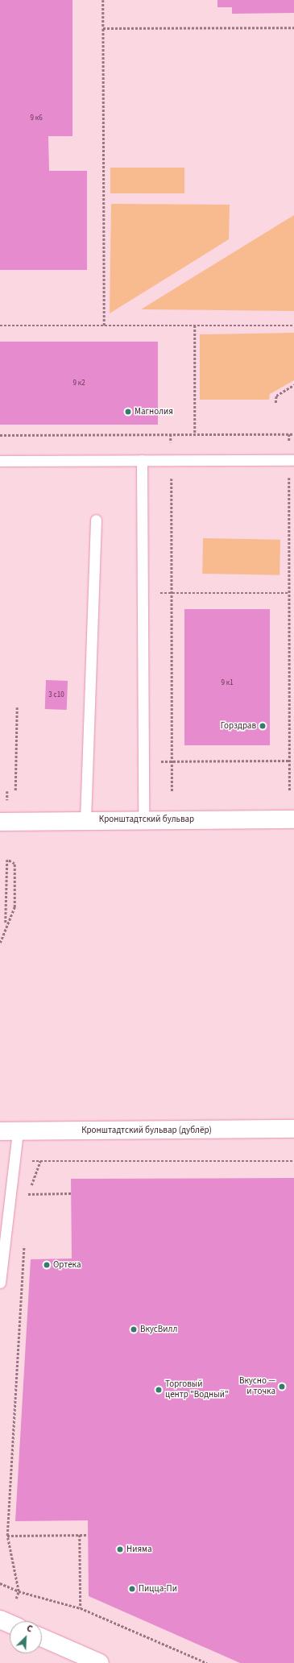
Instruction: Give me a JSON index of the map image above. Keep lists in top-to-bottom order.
{
  "streets": {
    "main road": ["Кронштадтский бульвар", "Кронштадтский бульвар (дублёр)"]
  },
  "places": [
    "Магнолия",
    "Горздрав",
    "Ортека",
    "ВкусВилл",
    "Вкусно — и точка",
    "Торговый центр \"Водный\"",
    "Нияма",
    "Пицца-Пи"
  ],
  "house_numbers": [
    "9 к6",
    "9 к2",
    "9 к1",
    "3 с10"
  ],
  "north": "top right"
}
